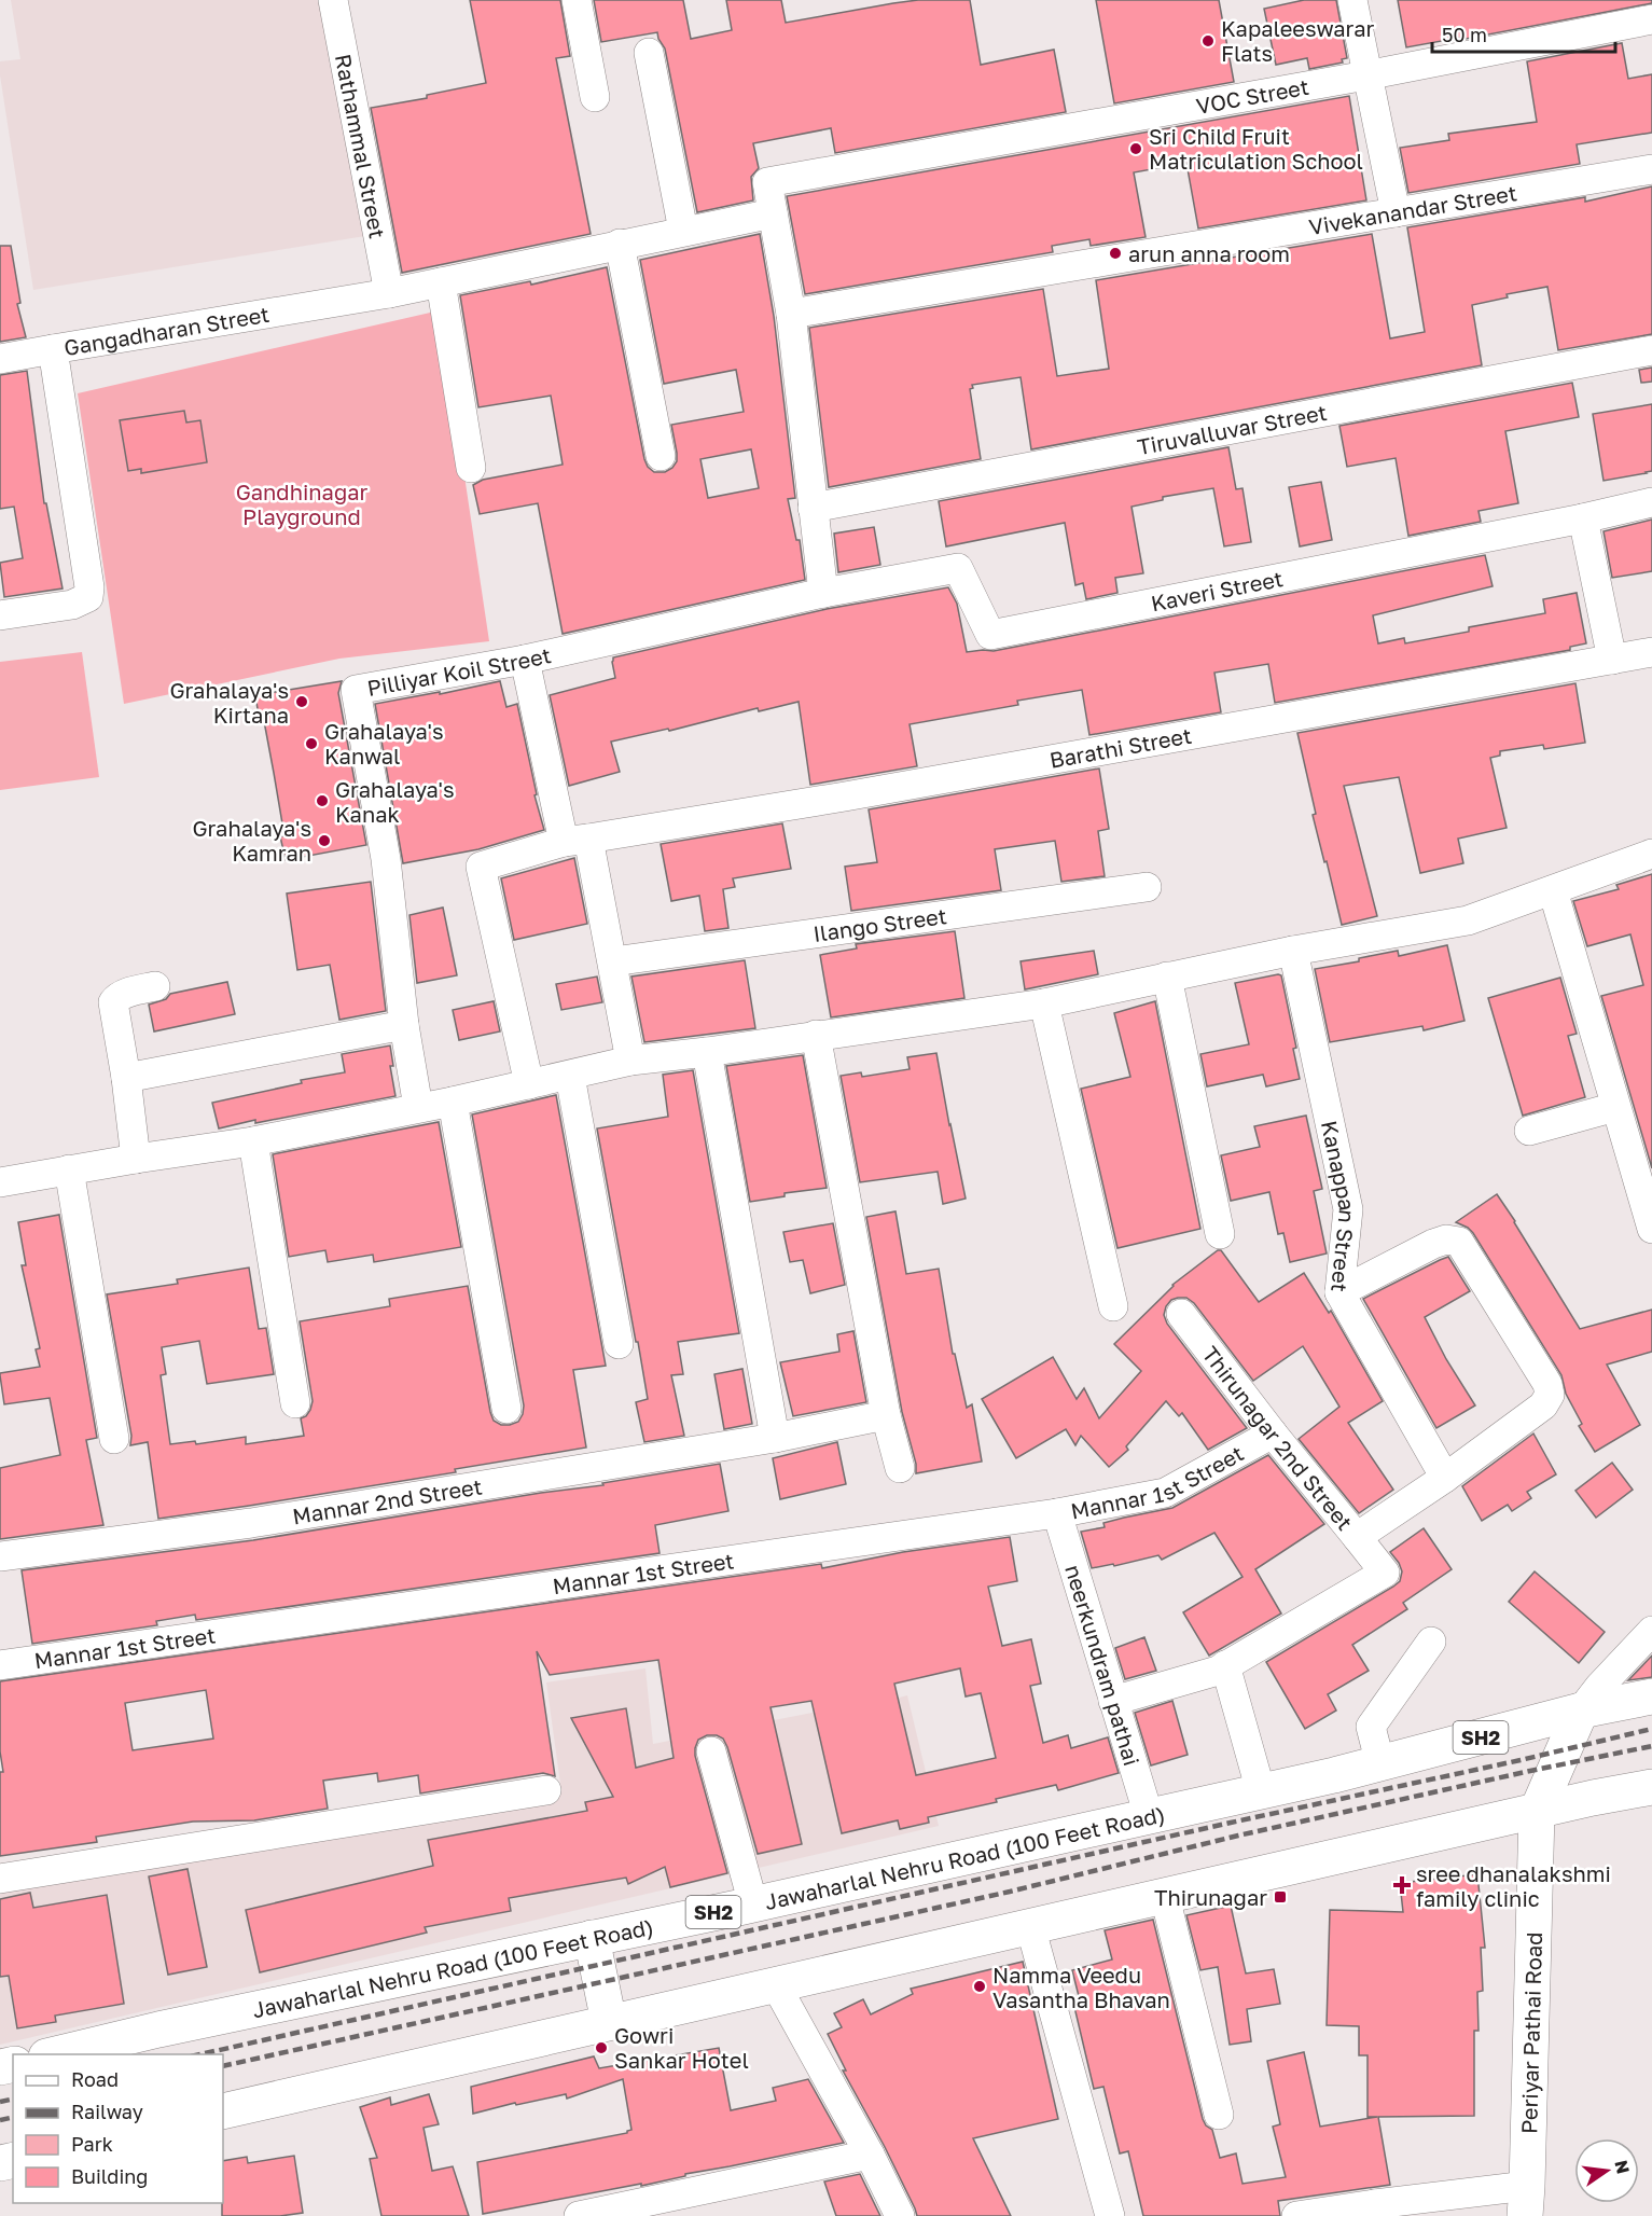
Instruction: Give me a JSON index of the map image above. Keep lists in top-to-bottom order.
{
  "streets": {
    "main road": ["SH2", "Jawaharlal Nehru Road (100 Feet Road)", "Periyar Pathai Road"],
    "street": [
      "VOC Street",
      "Rathammal Street",
      "Vivekanandar Street",
      "Gangadharan Street",
      "Tiruvalluvar Street",
      "Kaveri Street",
      "Pilliyar Koil Street",
      "Barathi Street",
      "Ilango Street",
      "Kanappan Street",
      "Thirunagar 2nd Street",
      "Mannar 1st Street",
      "Mannar 2nd Street",
      "neerkundram pathai"
    ]
  },
  "crossings": [
    ["VOC Street", "Gangadharan Street"],
    ["Rathammal Street", "Gangadharan Street"],
    ["Kaveri Street", "Pilliyar Koil Street"],
    ["Kanappan Street", "Thirunagar 2nd Street"],
    ["Thirunagar 2nd Street", "Mannar 1st Street"],
    ["Mannar 1st Street", "neerkundram pathai"],
    ["neerkundram pathai", "Jawaharlal Nehru Road (100 Feet Road)"]
  ],
  "parks": ["Gandhinagar Playground"],
  "places": {
    "other": [
      "Kapaleeswarar Flats",
      "Sri Child Fruit Matriculation School",
      "arun anna room",
      "Grahalaya's Kirtana",
      "Grahalaya's Kanwal",
      "Grahalaya's Kanak",
      "Grahalaya's Kamran",
      "Namma Veedu Vasantha Bhavan",
      "Gowri Sankar Hotel"
    ],
    "health": ["sree dhanalakshmi family clinic"],
    "transit": ["Thirunagar"]
  },
  "legend": [
    "Road",
    "Railway",
    "Park",
    "Building"
  ],
  "scale_bar": "50 m",
  "north": "right"
}
